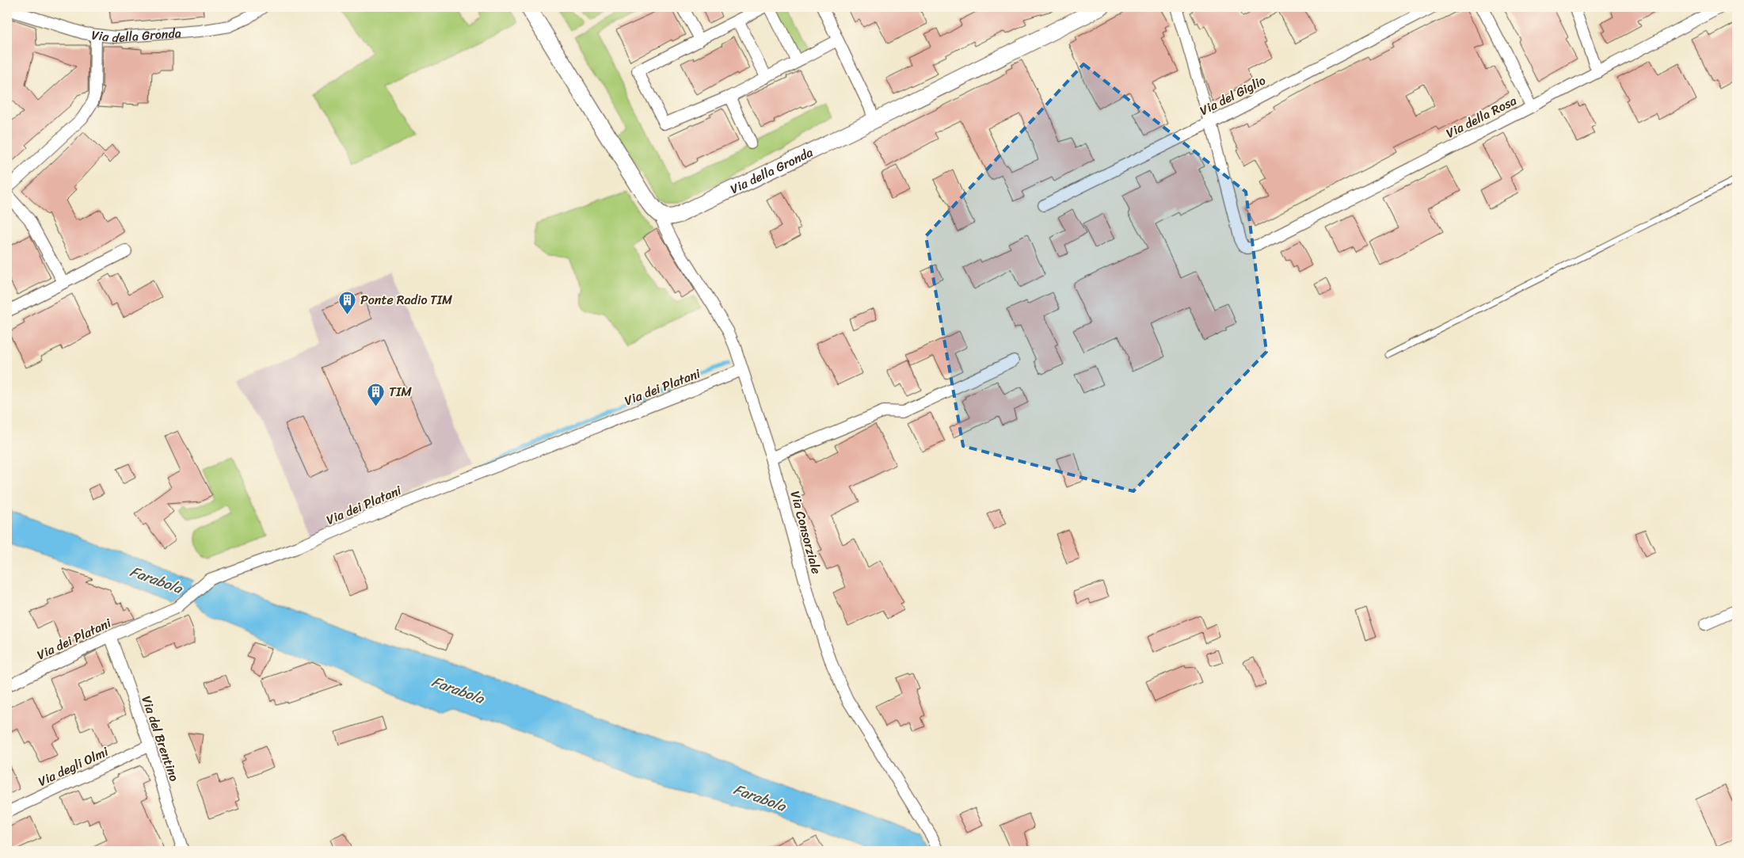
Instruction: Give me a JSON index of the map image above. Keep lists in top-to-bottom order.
{
  "streets": {
    "street": [
      "Via della Gronda",
      "Via del Giglio",
      "Via della Rosa",
      "Via dei Platani",
      "Via Consorziale",
      "Via del Brentino",
      "Via degli Olmi"
    ]
  },
  "crossings": [
    ["Via della Gronda", "Via Consorziale"],
    ["Via del Giglio", "Via della Rosa"],
    ["Via dei Platani", "Via Consorziale"],
    ["Via dei Platani", "Via del Brentino"],
    ["Via del Brentino", "Via degli Olmi"]
  ],
  "water": ["Farabola"],
  "places": {
    "building": ["Ponte Radio TIM", "TIM"]
  }
}
